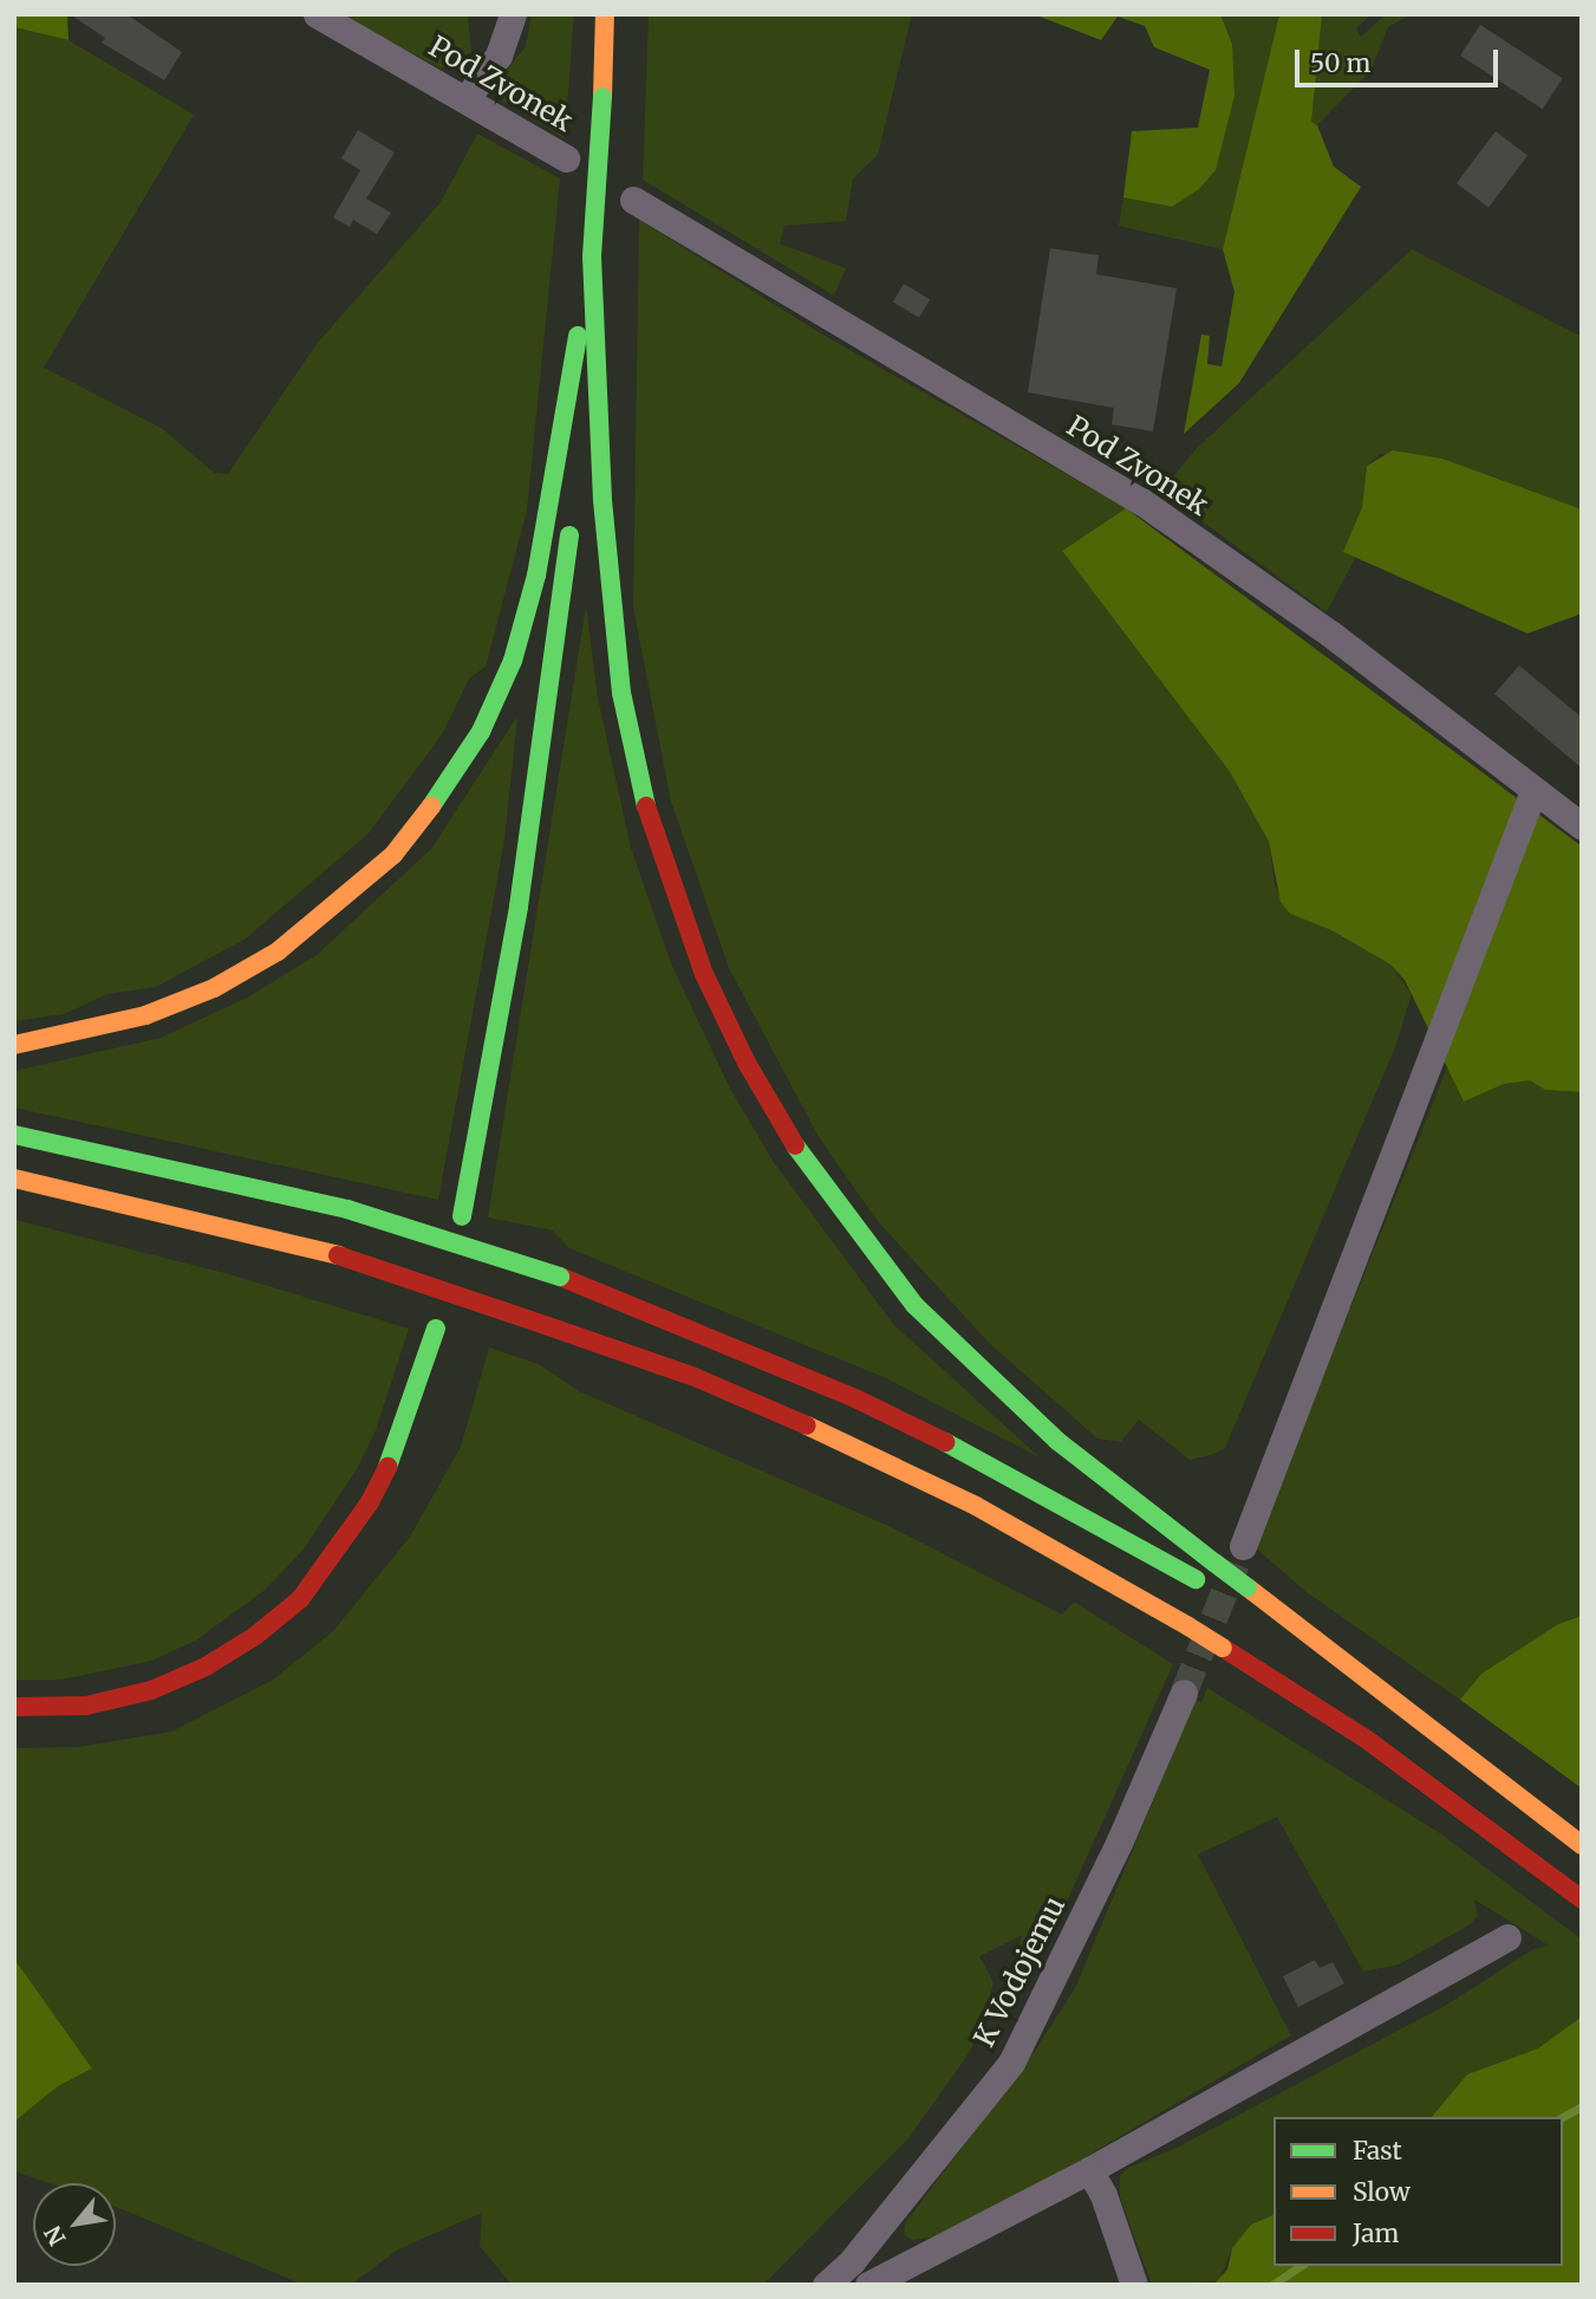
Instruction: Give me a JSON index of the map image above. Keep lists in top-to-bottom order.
{
  "streets": {
    "street": ["Pod Zvonek", "K Vodojemu"]
  },
  "legend": ["Fast", "Slow", "Jam"],
  "scale_bar": "50 m",
  "north": "bottom left"
}
